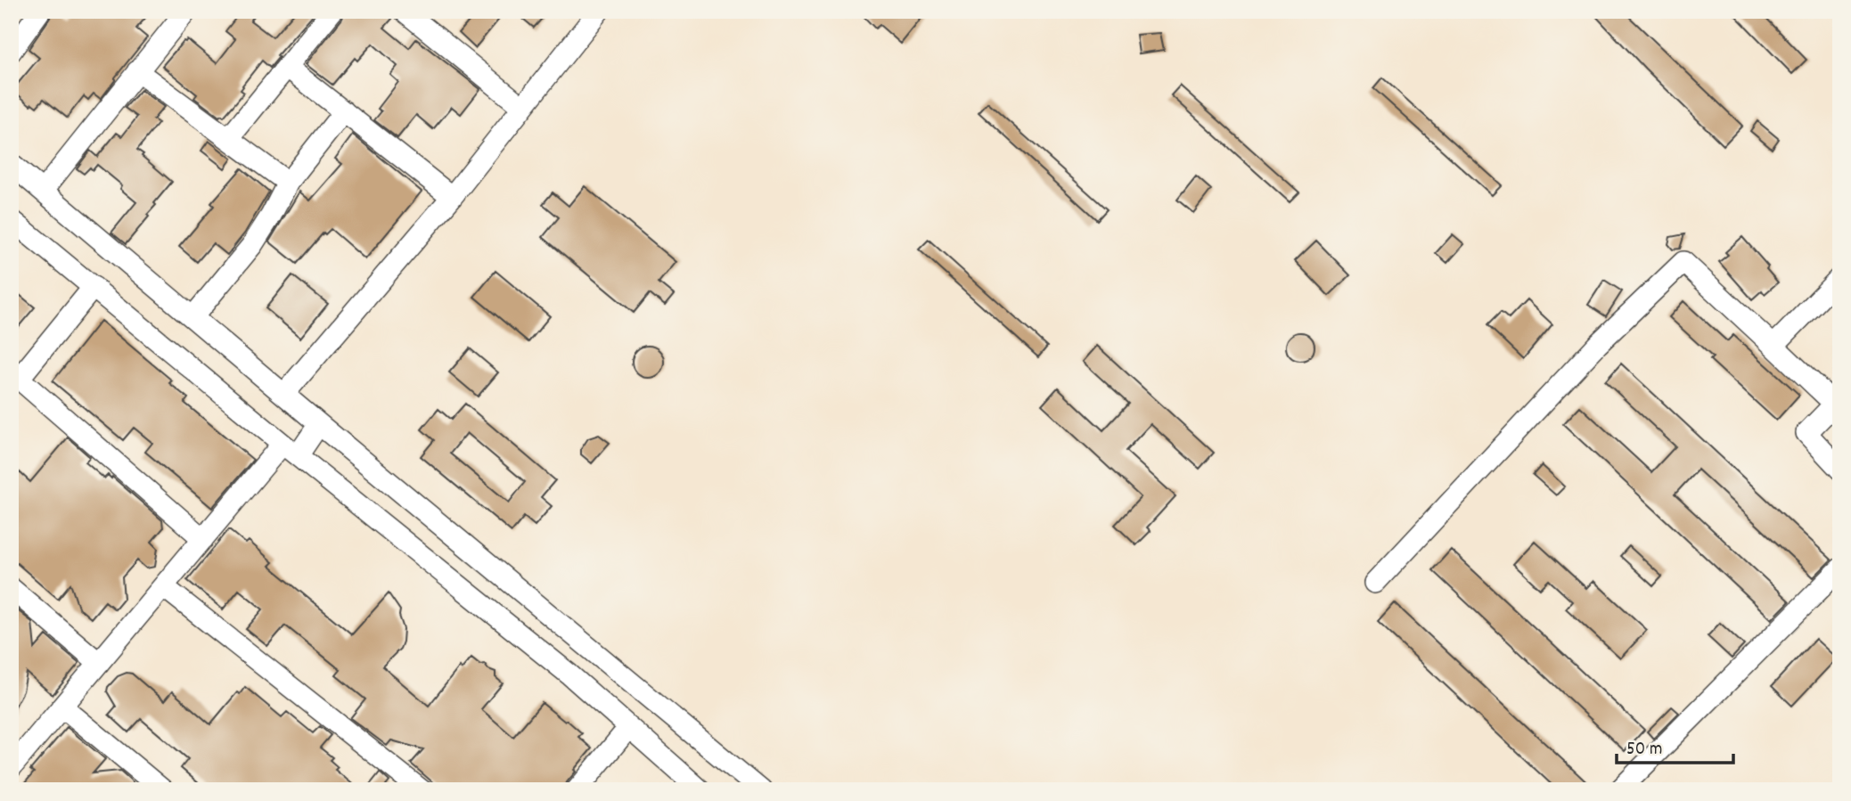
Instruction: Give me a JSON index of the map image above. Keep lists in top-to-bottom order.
{
  "scale_bar": "50 m"
}
